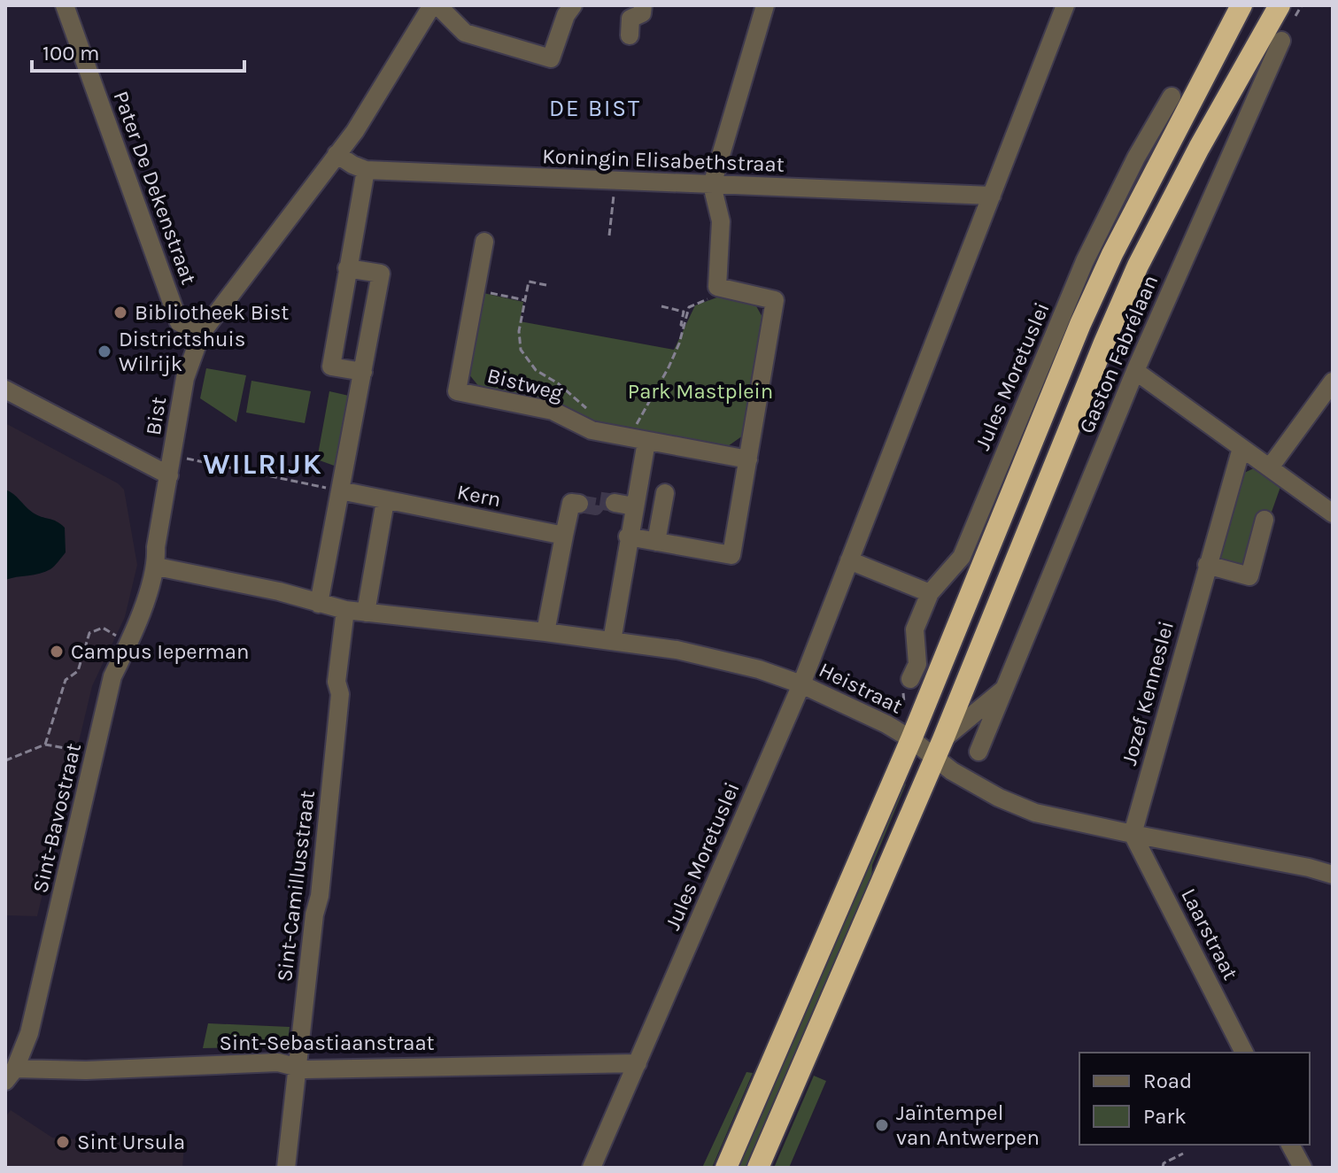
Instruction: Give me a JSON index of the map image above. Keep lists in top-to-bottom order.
{
  "streets": {
    "street": [
      "Koningin Elisabethstraat",
      "Pater De Dekenstraat",
      "Gaston Fabrélaan",
      "Jules Moretuslei",
      "Bistweg",
      "Bist",
      "Kern",
      "Heistraat",
      "Jozef Kenneslei",
      "Sint-Bavostraat",
      "Sint-Camillusstraat",
      "Laarstraat",
      "Sint-Sebastiaanstraat"
    ]
  },
  "crossings": [
    ["Koningin Elisabethstraat", "Jules Moretuslei"],
    ["Koningin Elisabethstraat", "Bist"],
    ["Pater De Dekenstraat", "Bist"],
    ["Gaston Fabrélaan", "Heistraat"],
    ["Jules Moretuslei", "Heistraat"],
    ["Jules Moretuslei", "Sint-Sebastiaanstraat"],
    ["Bist", "Sint-Bavostraat"],
    ["Heistraat", "Jozef Kenneslei"],
    ["Heistraat", "Sint-Camillusstraat"],
    ["Heistraat", "Laarstraat"],
    ["Jozef Kenneslei", "Laarstraat"],
    ["Sint-Bavostraat", "Sint-Sebastiaanstraat"],
    ["Sint-Camillusstraat", "Sint-Sebastiaanstraat"]
  ],
  "districts": ["DE BIST", "WILRIJK"],
  "parks": ["Park Mastplein"],
  "places": [
    "Bibliotheek Bist",
    "Districtshuis Wilrijk",
    "Campus Ieperman",
    "Jaïntempel van Antwerpen",
    "Sint Ursula"
  ],
  "legend": ["Road", "Park"],
  "scale_bar": "100 m"
}
